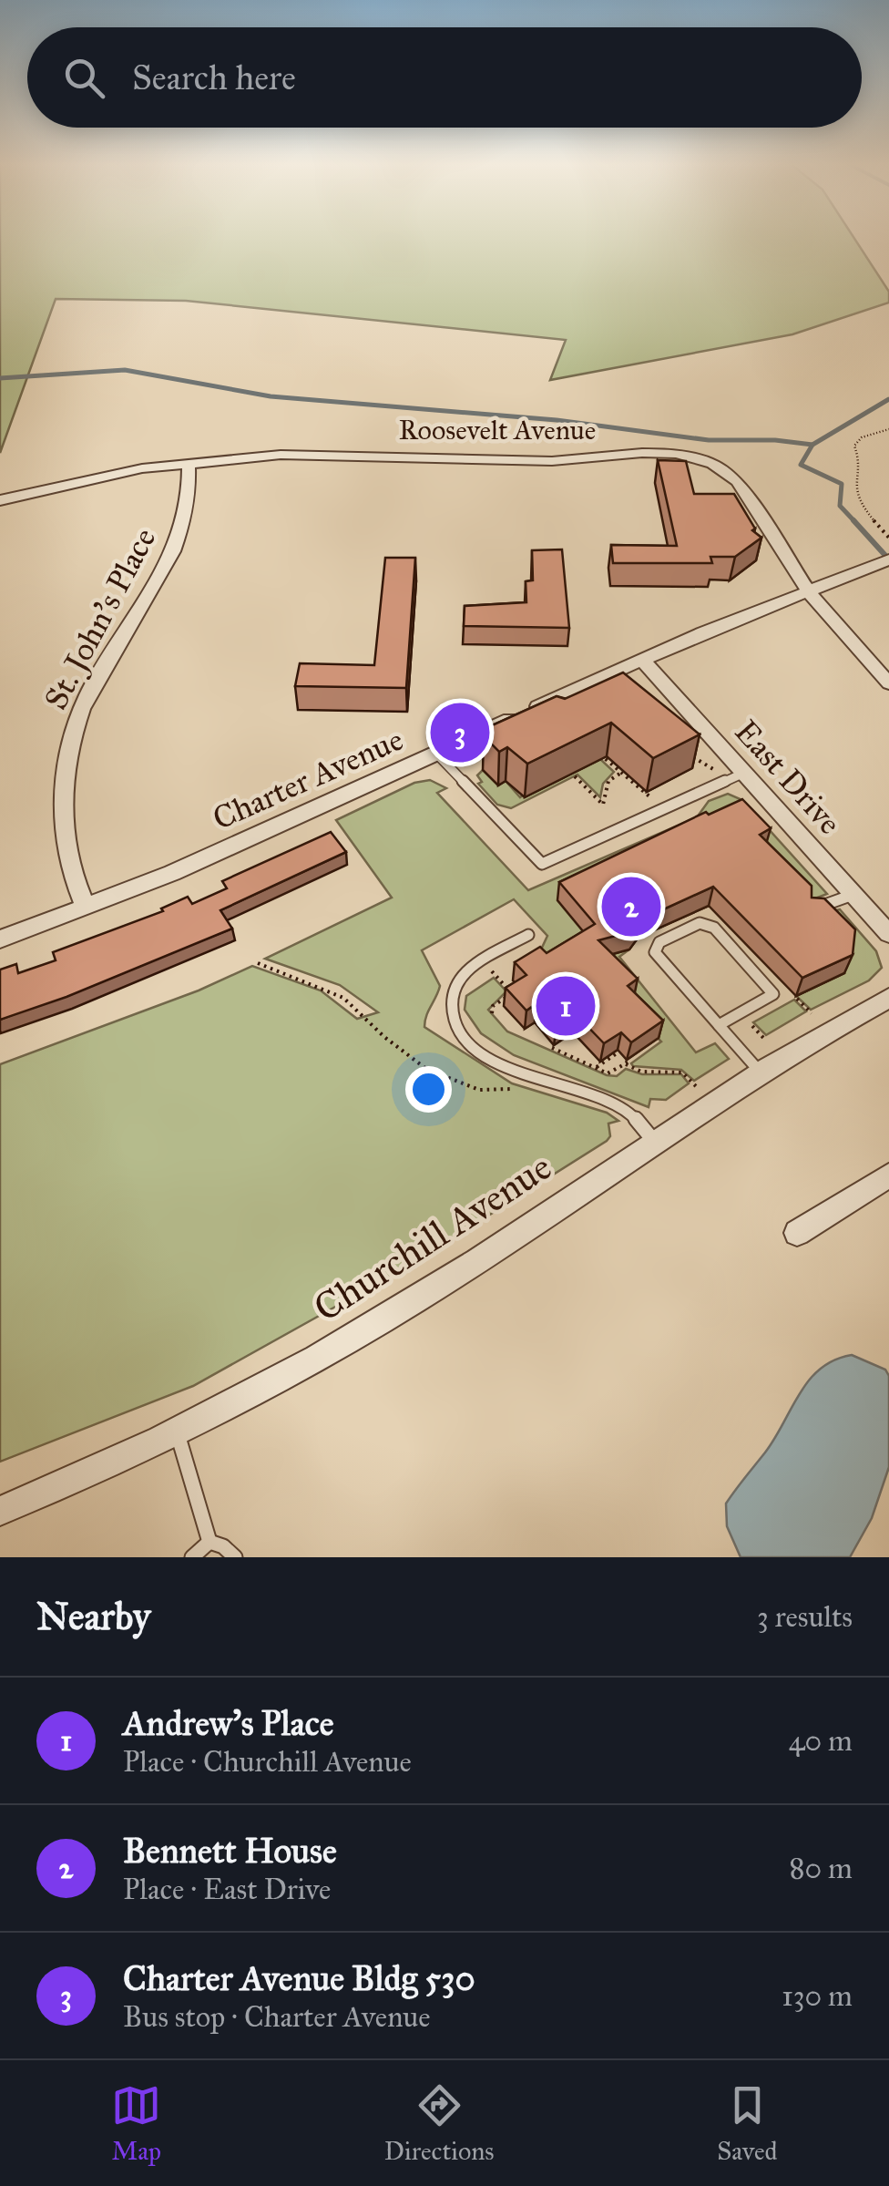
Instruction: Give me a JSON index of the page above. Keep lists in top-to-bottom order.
{
  "streets": {
    "street": [
      "Roosevelt Avenue",
      "St. John's Place",
      "East Drive",
      "Charter Avenue",
      "Churchill Avenue"
    ]
  },
  "crossings": [
    ["Roosevelt Avenue", "St. John's Place"],
    ["Roosevelt Avenue", "Charter Avenue"],
    ["St. John's Place", "Charter Avenue"],
    ["East Drive", "Charter Avenue"]
  ],
  "page": {
    "search": "Search here",
    "pins": ["3", "2", "1"],
    "heading": ["Nearby", "3 results"],
    "list": [
      {
        "mark": "1",
        "name": "Andrew's Place",
        "note": "Place · Churchill Avenue",
        "value": "40 m"
      },
      {
        "mark": "2",
        "name": "Bennett House",
        "note": "Place · East Drive",
        "value": "80 m"
      },
      {
        "mark": "3",
        "name": "Charter Avenue Bldg 530",
        "note": "Bus stop · Charter Avenue",
        "value": "130 m"
      }
    ],
    "nav": ["Map", "Directions", "Saved"]
  }
}
